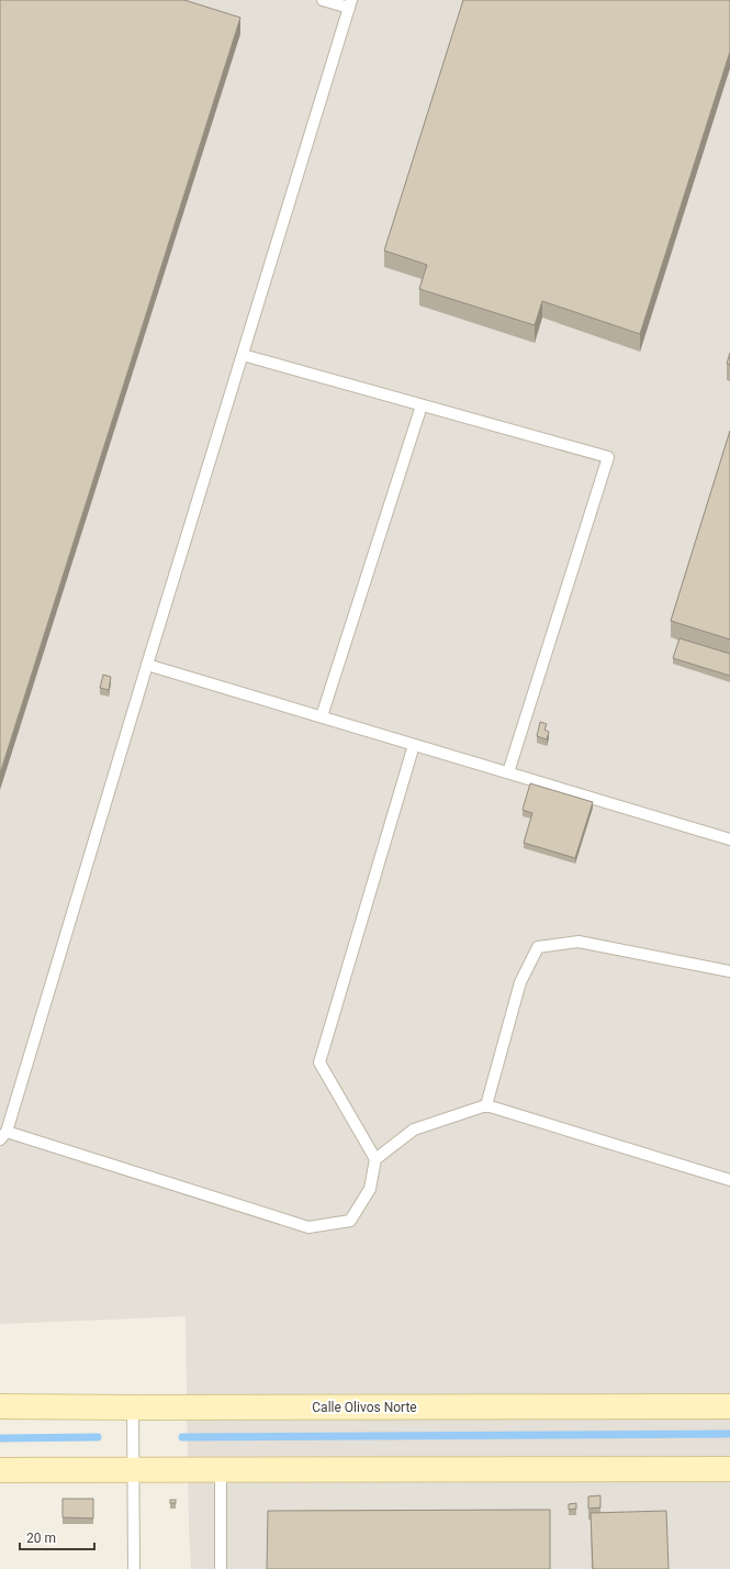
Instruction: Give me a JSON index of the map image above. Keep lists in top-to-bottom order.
{
  "streets": {
    "main road": ["Calle Olivos Norte"]
  },
  "scale_bar": "20 m"
}
